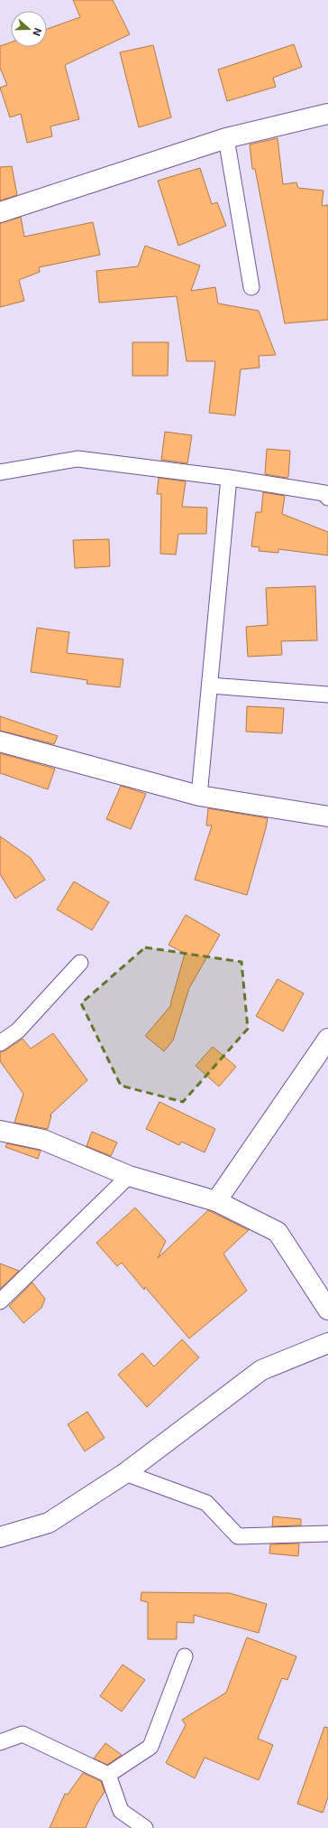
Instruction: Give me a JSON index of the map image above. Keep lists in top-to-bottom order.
{
  "north": "right"
}
